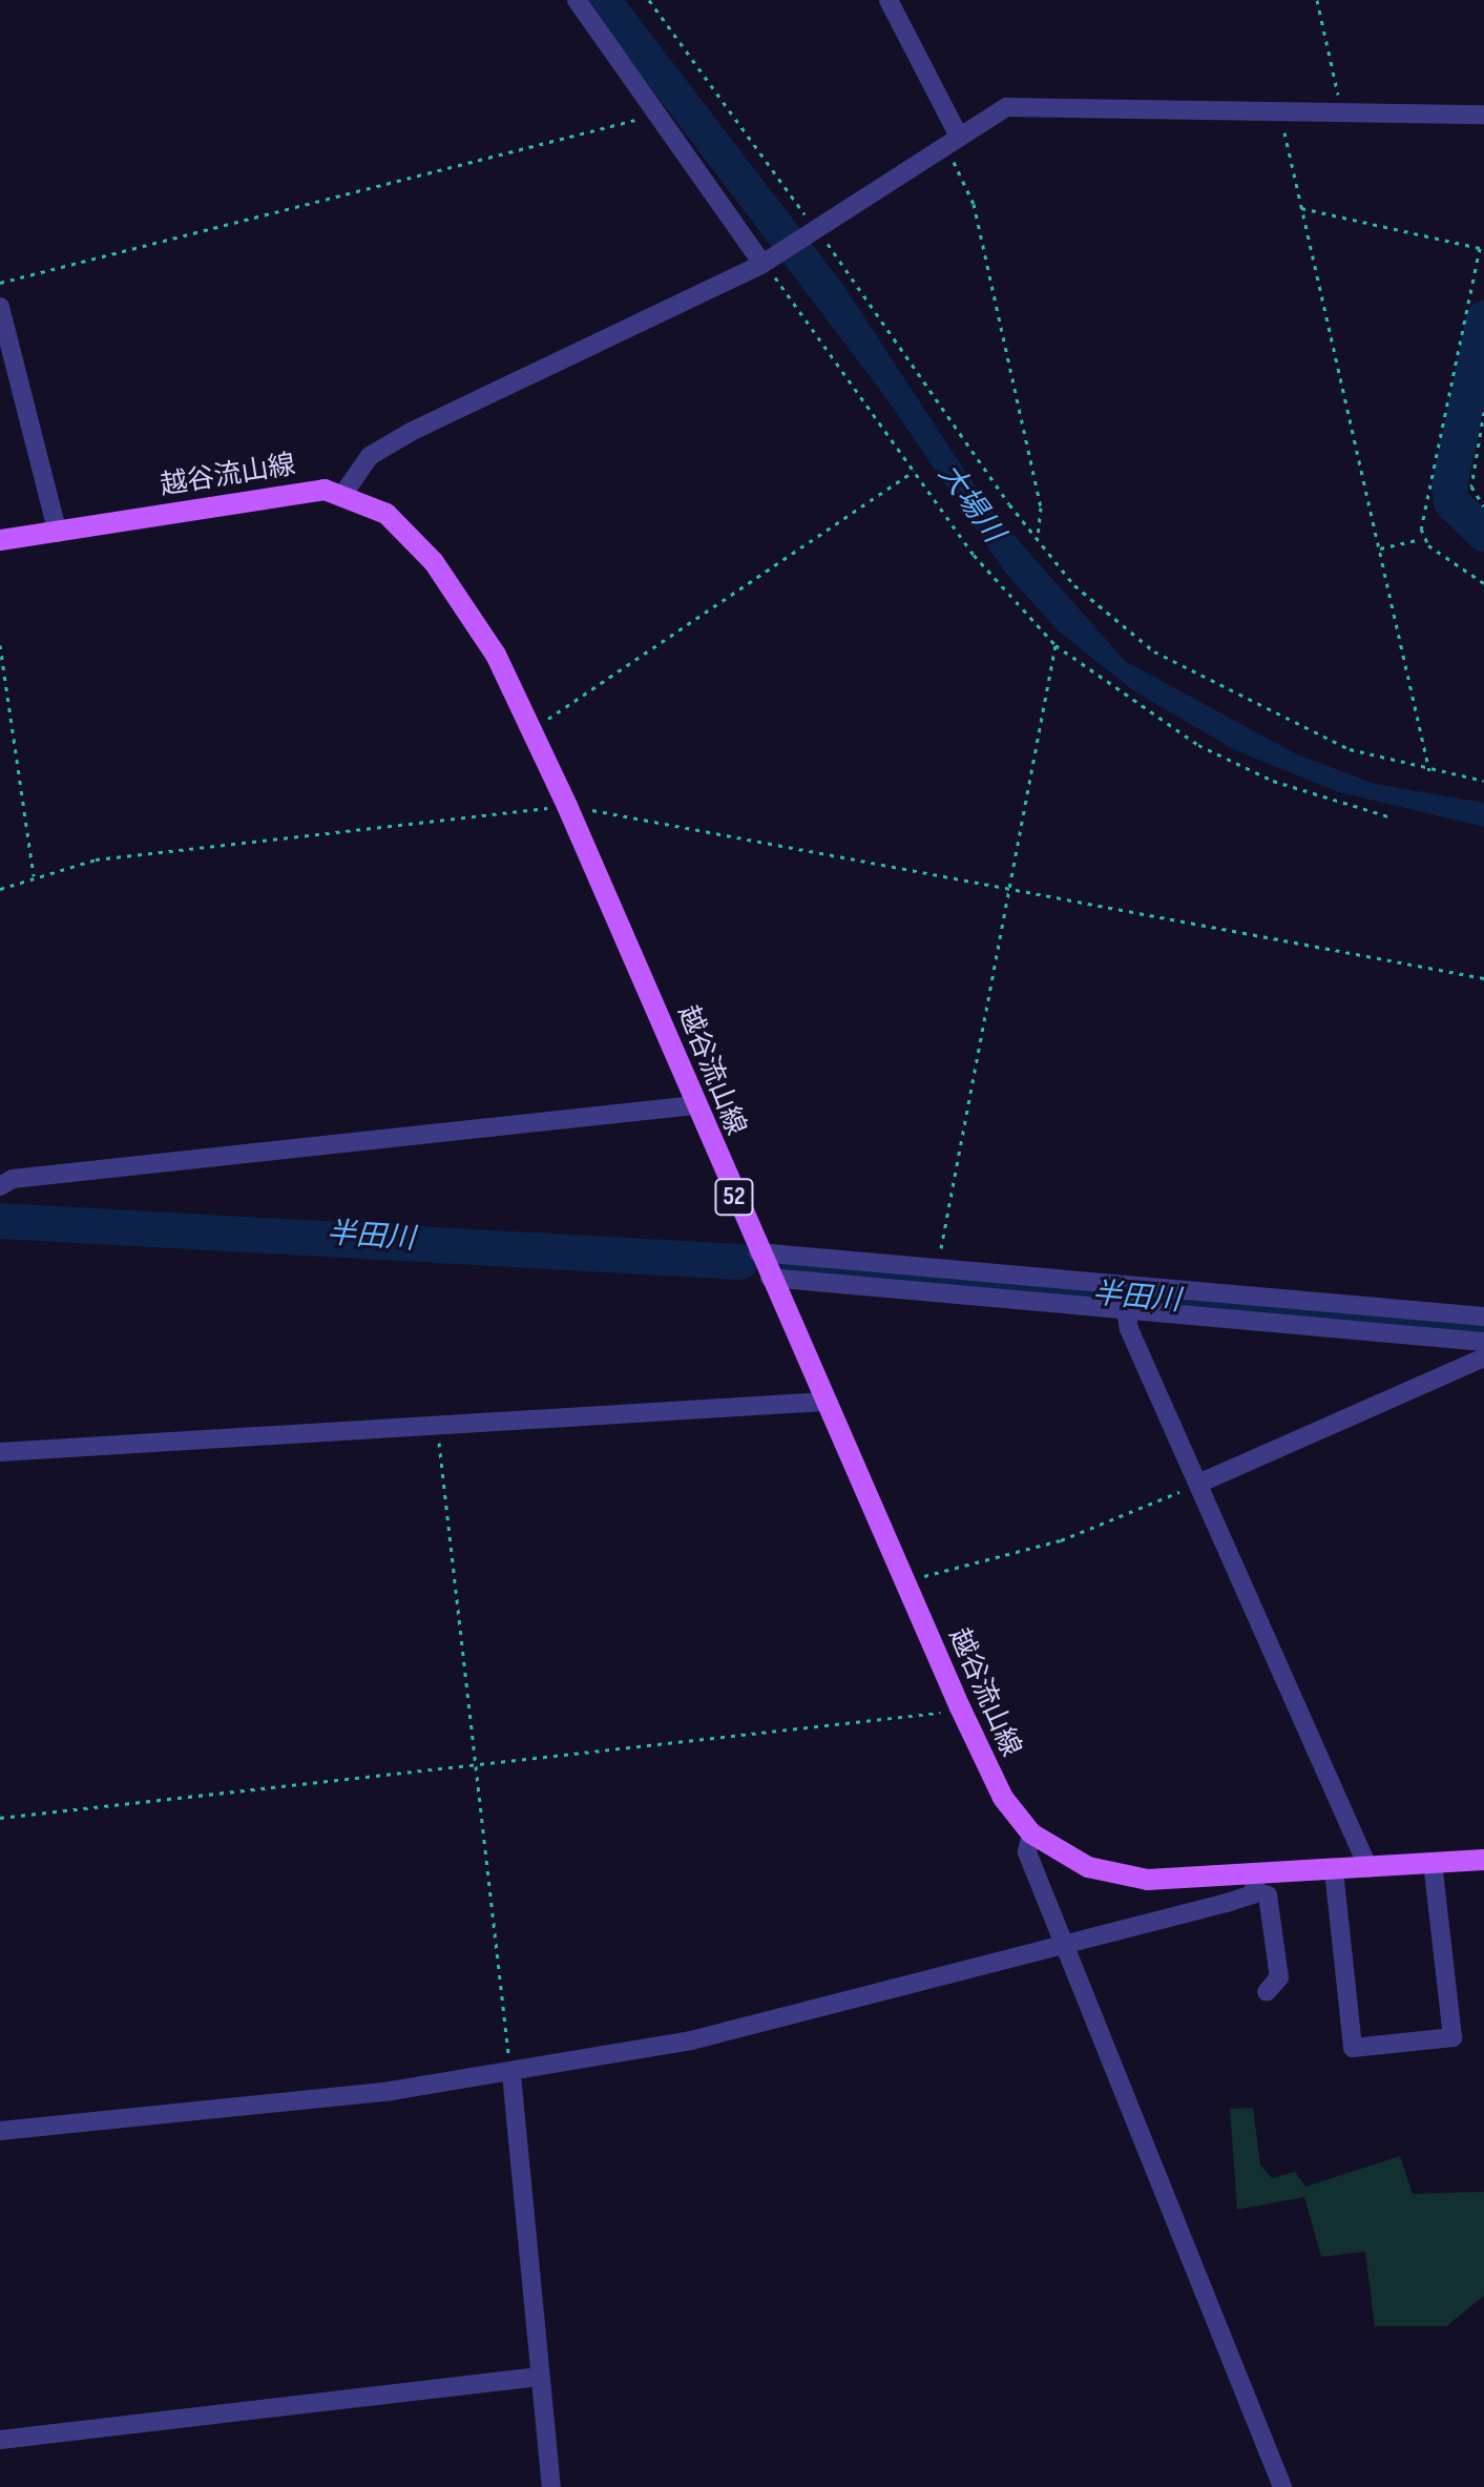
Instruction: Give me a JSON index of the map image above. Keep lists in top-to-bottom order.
{
  "streets": {
    "main road": ["越谷流山線", "52"]
  },
  "water": ["大場川", "半田川"]
}
